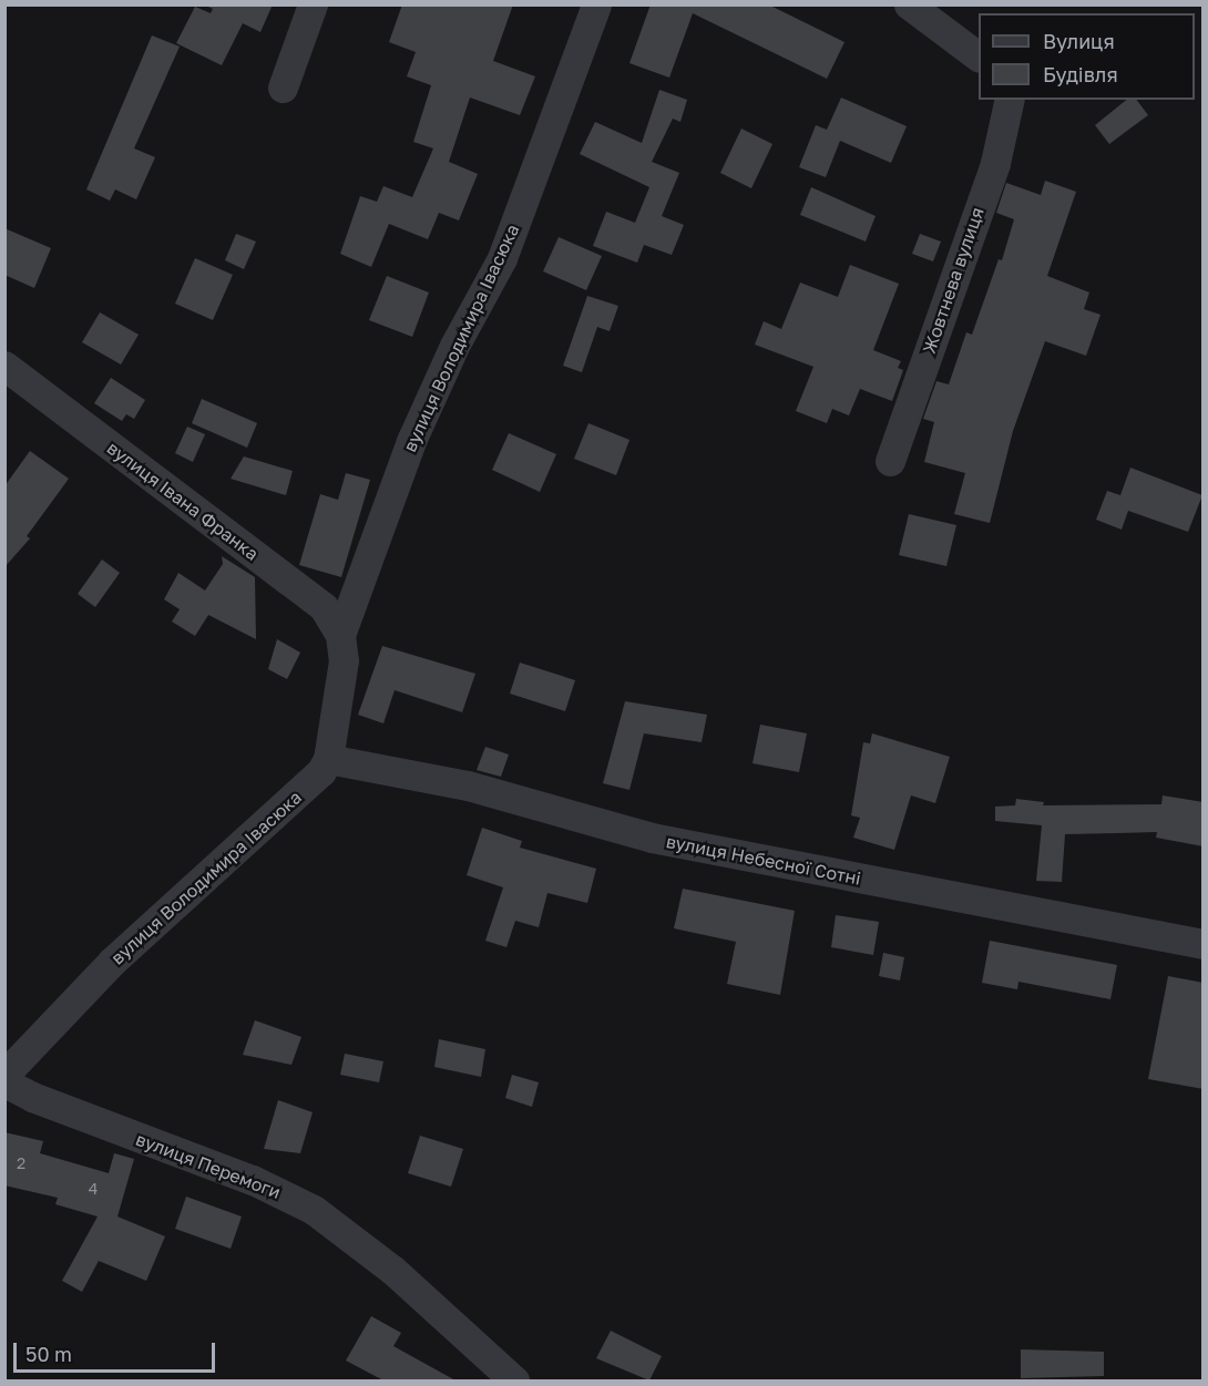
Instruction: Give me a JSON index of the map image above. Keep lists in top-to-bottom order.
{
  "streets": {
    "street": [
      "Жовтнева вулиця",
      "вулиця Володимира Івасюка",
      "вулиця Івана Франка",
      "вулиця Небесної Сотні",
      "вулиця Перемоги"
    ]
  },
  "crossings": [
    ["вулиця Володимира Івасюка", "вулиця Івана Франка"],
    ["вулиця Володимира Івасюка", "вулиця Небесної Сотні"]
  ],
  "house_numbers": ["2", "4"],
  "legend": ["Вулиця", "Будівля"],
  "scale_bar": "50 m"
}
